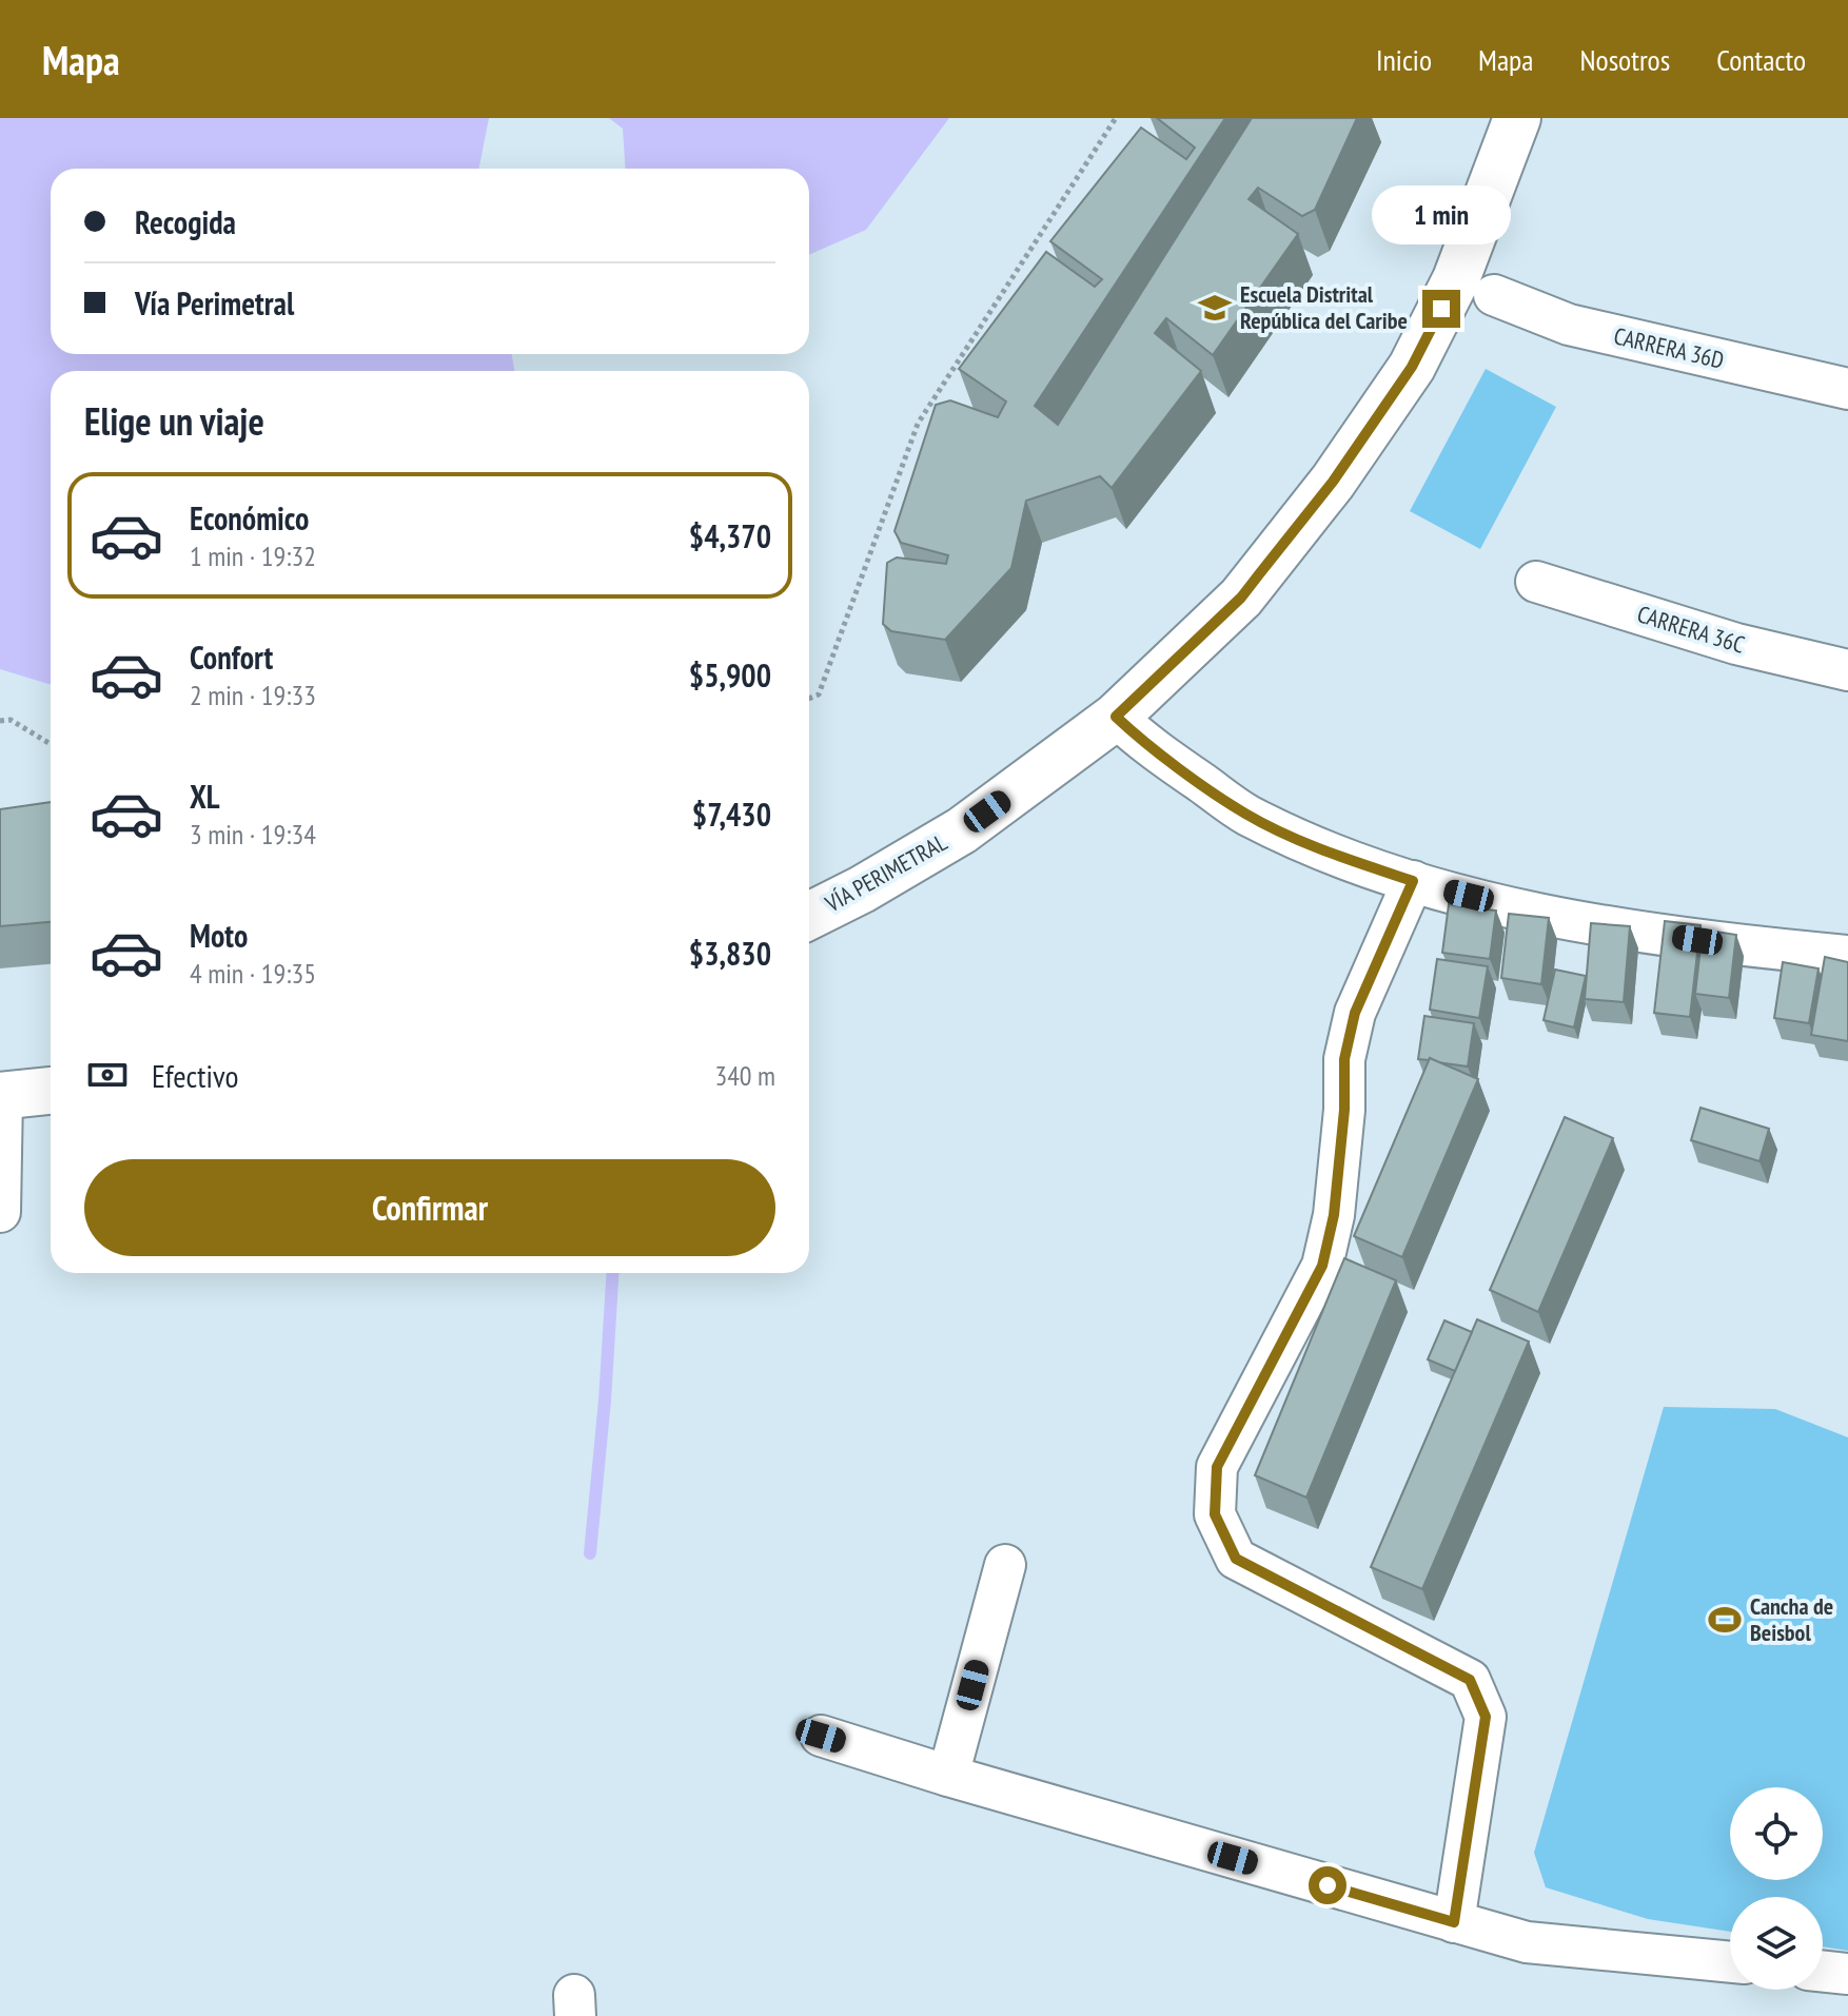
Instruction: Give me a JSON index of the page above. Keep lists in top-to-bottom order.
{
  "streets": {
    "street": ["CARRERA 36D", "CARRERA 36C", "VÍA PERIMETRAL"]
  },
  "places": {
    "school or university": ["Escuela Distrital República del Caribe"],
    "sports": ["Cancha de Beisbol"]
  },
  "page": {
    "header": "Mapa",
    "nav": [
      "Inicio",
      "Mapa",
      "Nosotros",
      "Contacto"
    ],
    "banner": ["Recogida", "Vía Perimetral"],
    "bubble": "1 min",
    "heading": "Elige un viaje",
    "list": [
      {
        "name": "Económico",
        "note": "1 min · 19:32",
        "value": "$4,370"
      },
      {
        "name": "Confort",
        "note": "2 min · 19:33",
        "value": "$5,900"
      },
      {
        "name": "XL",
        "note": "3 min · 19:34",
        "value": "$7,430"
      },
      {
        "name": "Moto",
        "note": "4 min · 19:35",
        "value": "$3,830"
      }
    ],
    "pay": ["Efectivo", "340 m"],
    "buttons": "Confirmar"
  }
}
